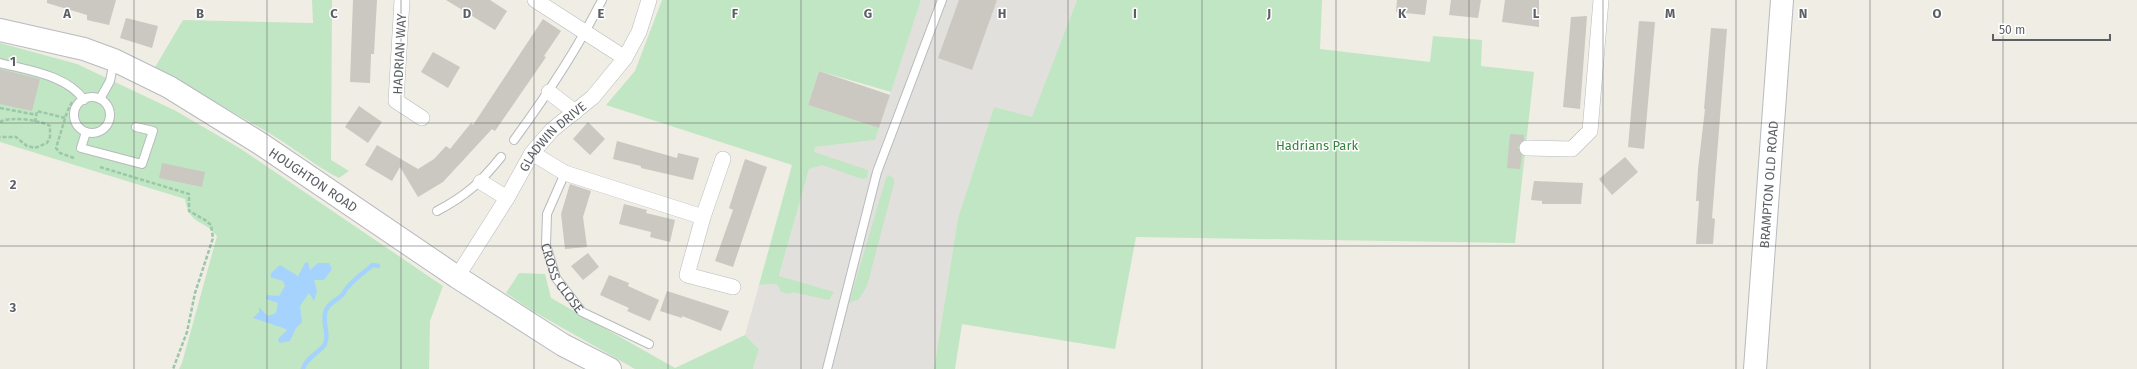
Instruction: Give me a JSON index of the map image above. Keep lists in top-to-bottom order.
{
  "streets": {
    "street": [
      "HADRIAN WAY",
      "GLADWIN DRIVE",
      "HOUGHTON ROAD",
      "BRAMPTON OLD ROAD"
    ],
    "lane": ["CROSS CLOSE"]
  },
  "crossings": [
    ["GLADWIN DRIVE", "HOUGHTON ROAD"]
  ],
  "parks": ["Hadrians Park"],
  "scale_bar": "50 m",
  "grid": {
    "columns": [
      "A",
      "B",
      "C",
      "D",
      "E",
      "F",
      "G",
      "H",
      "I",
      "J",
      "K",
      "L",
      "M",
      "N",
      "O"
    ],
    "rows": ["1", "2", "3"]
  }
}
